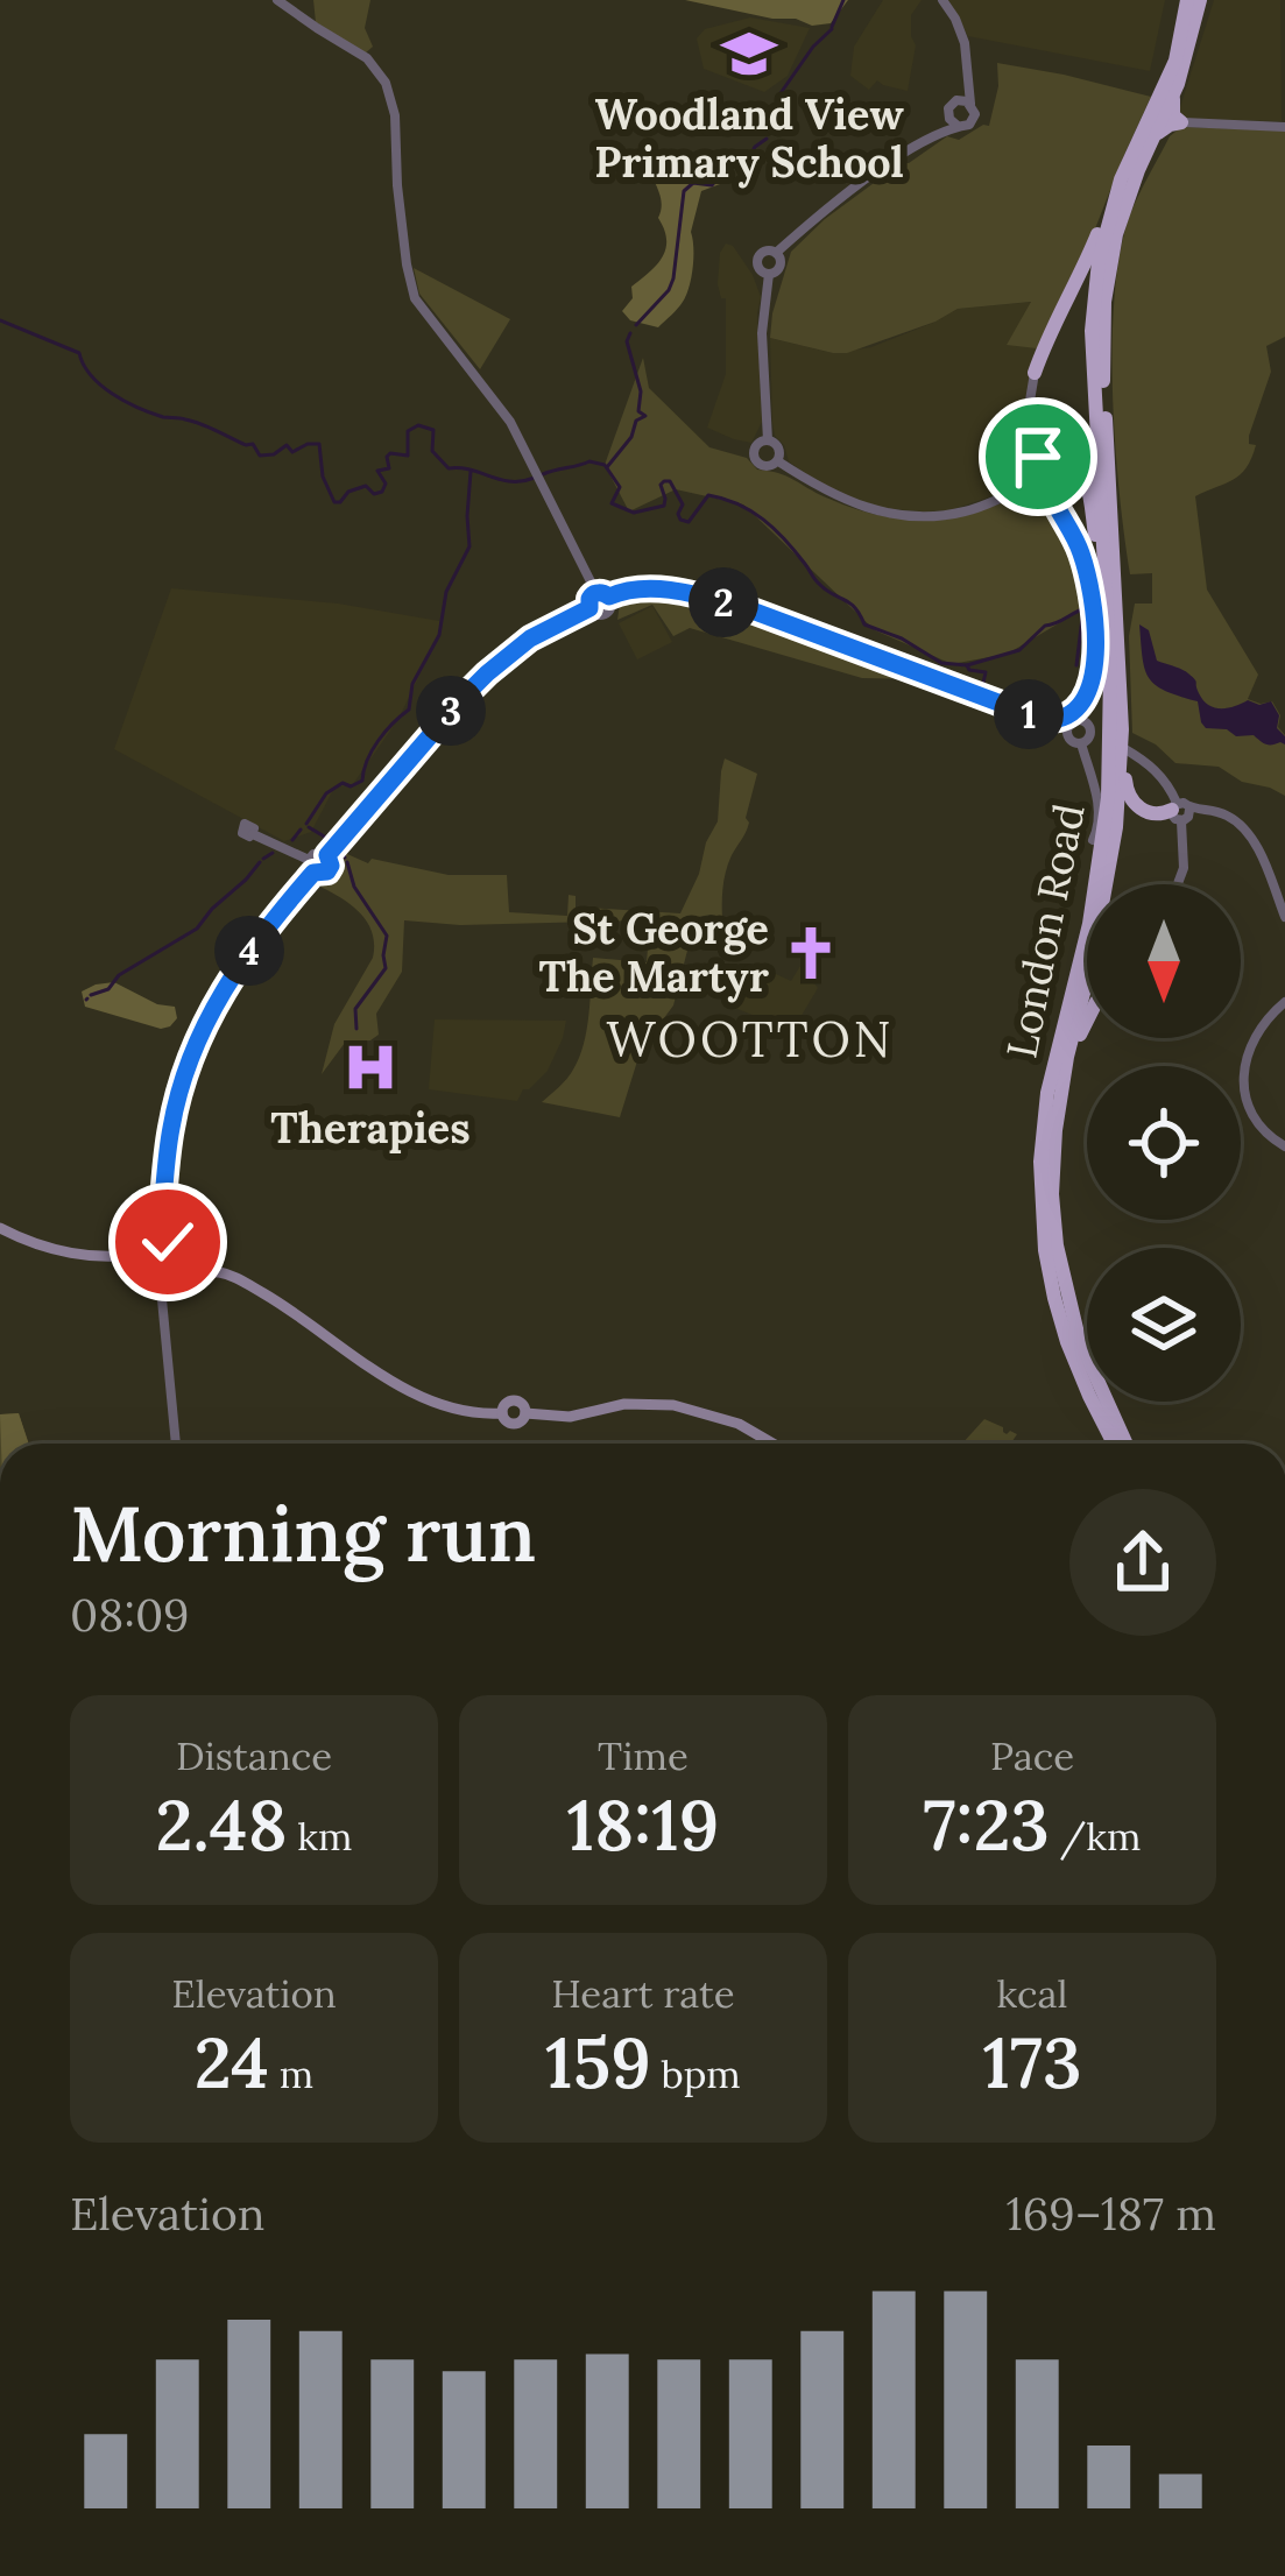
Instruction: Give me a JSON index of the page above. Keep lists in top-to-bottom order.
{
  "streets": {
    "highway": ["London Road"]
  },
  "districts": ["WOOTTON"],
  "places": {
    "school or university": ["Woodland View Primary School"],
    "church": ["St George The Martyr"],
    "hospital": ["Therapies"]
  },
  "north": "bottom",
  "page": {
    "pins": [
      "2",
      "3",
      "1",
      "4"
    ],
    "heading": ["Morning run", "08:09"],
    "stats": [
      ["Distance", "2.48 km"],
      ["Time", "18:19"],
      ["Pace", "7:23 /km"],
      ["Elevation", "24 m"],
      ["Heart rate", "159 bpm"],
      ["kcal", "173"]
    ],
    "chart": ["Elevation", "169–187 m"]
  }
}
